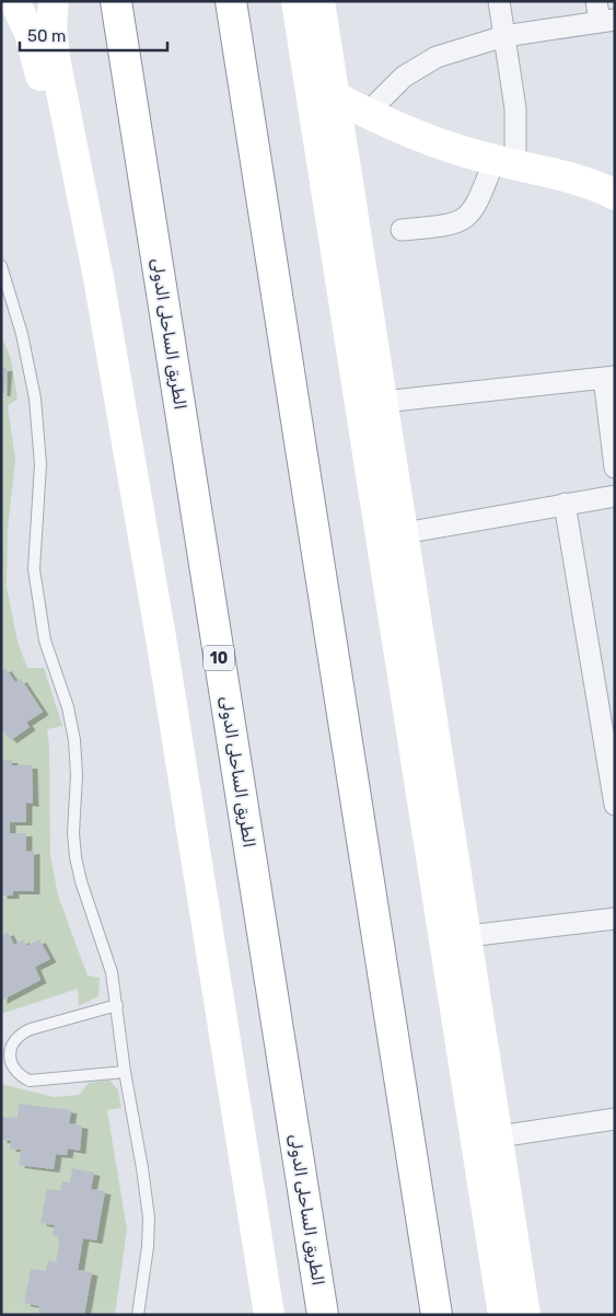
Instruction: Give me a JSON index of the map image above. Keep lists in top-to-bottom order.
{
  "streets": {
    "main road": ["الطريق الساحلى الدولى", "10"]
  },
  "scale_bar": "50 m"
}
